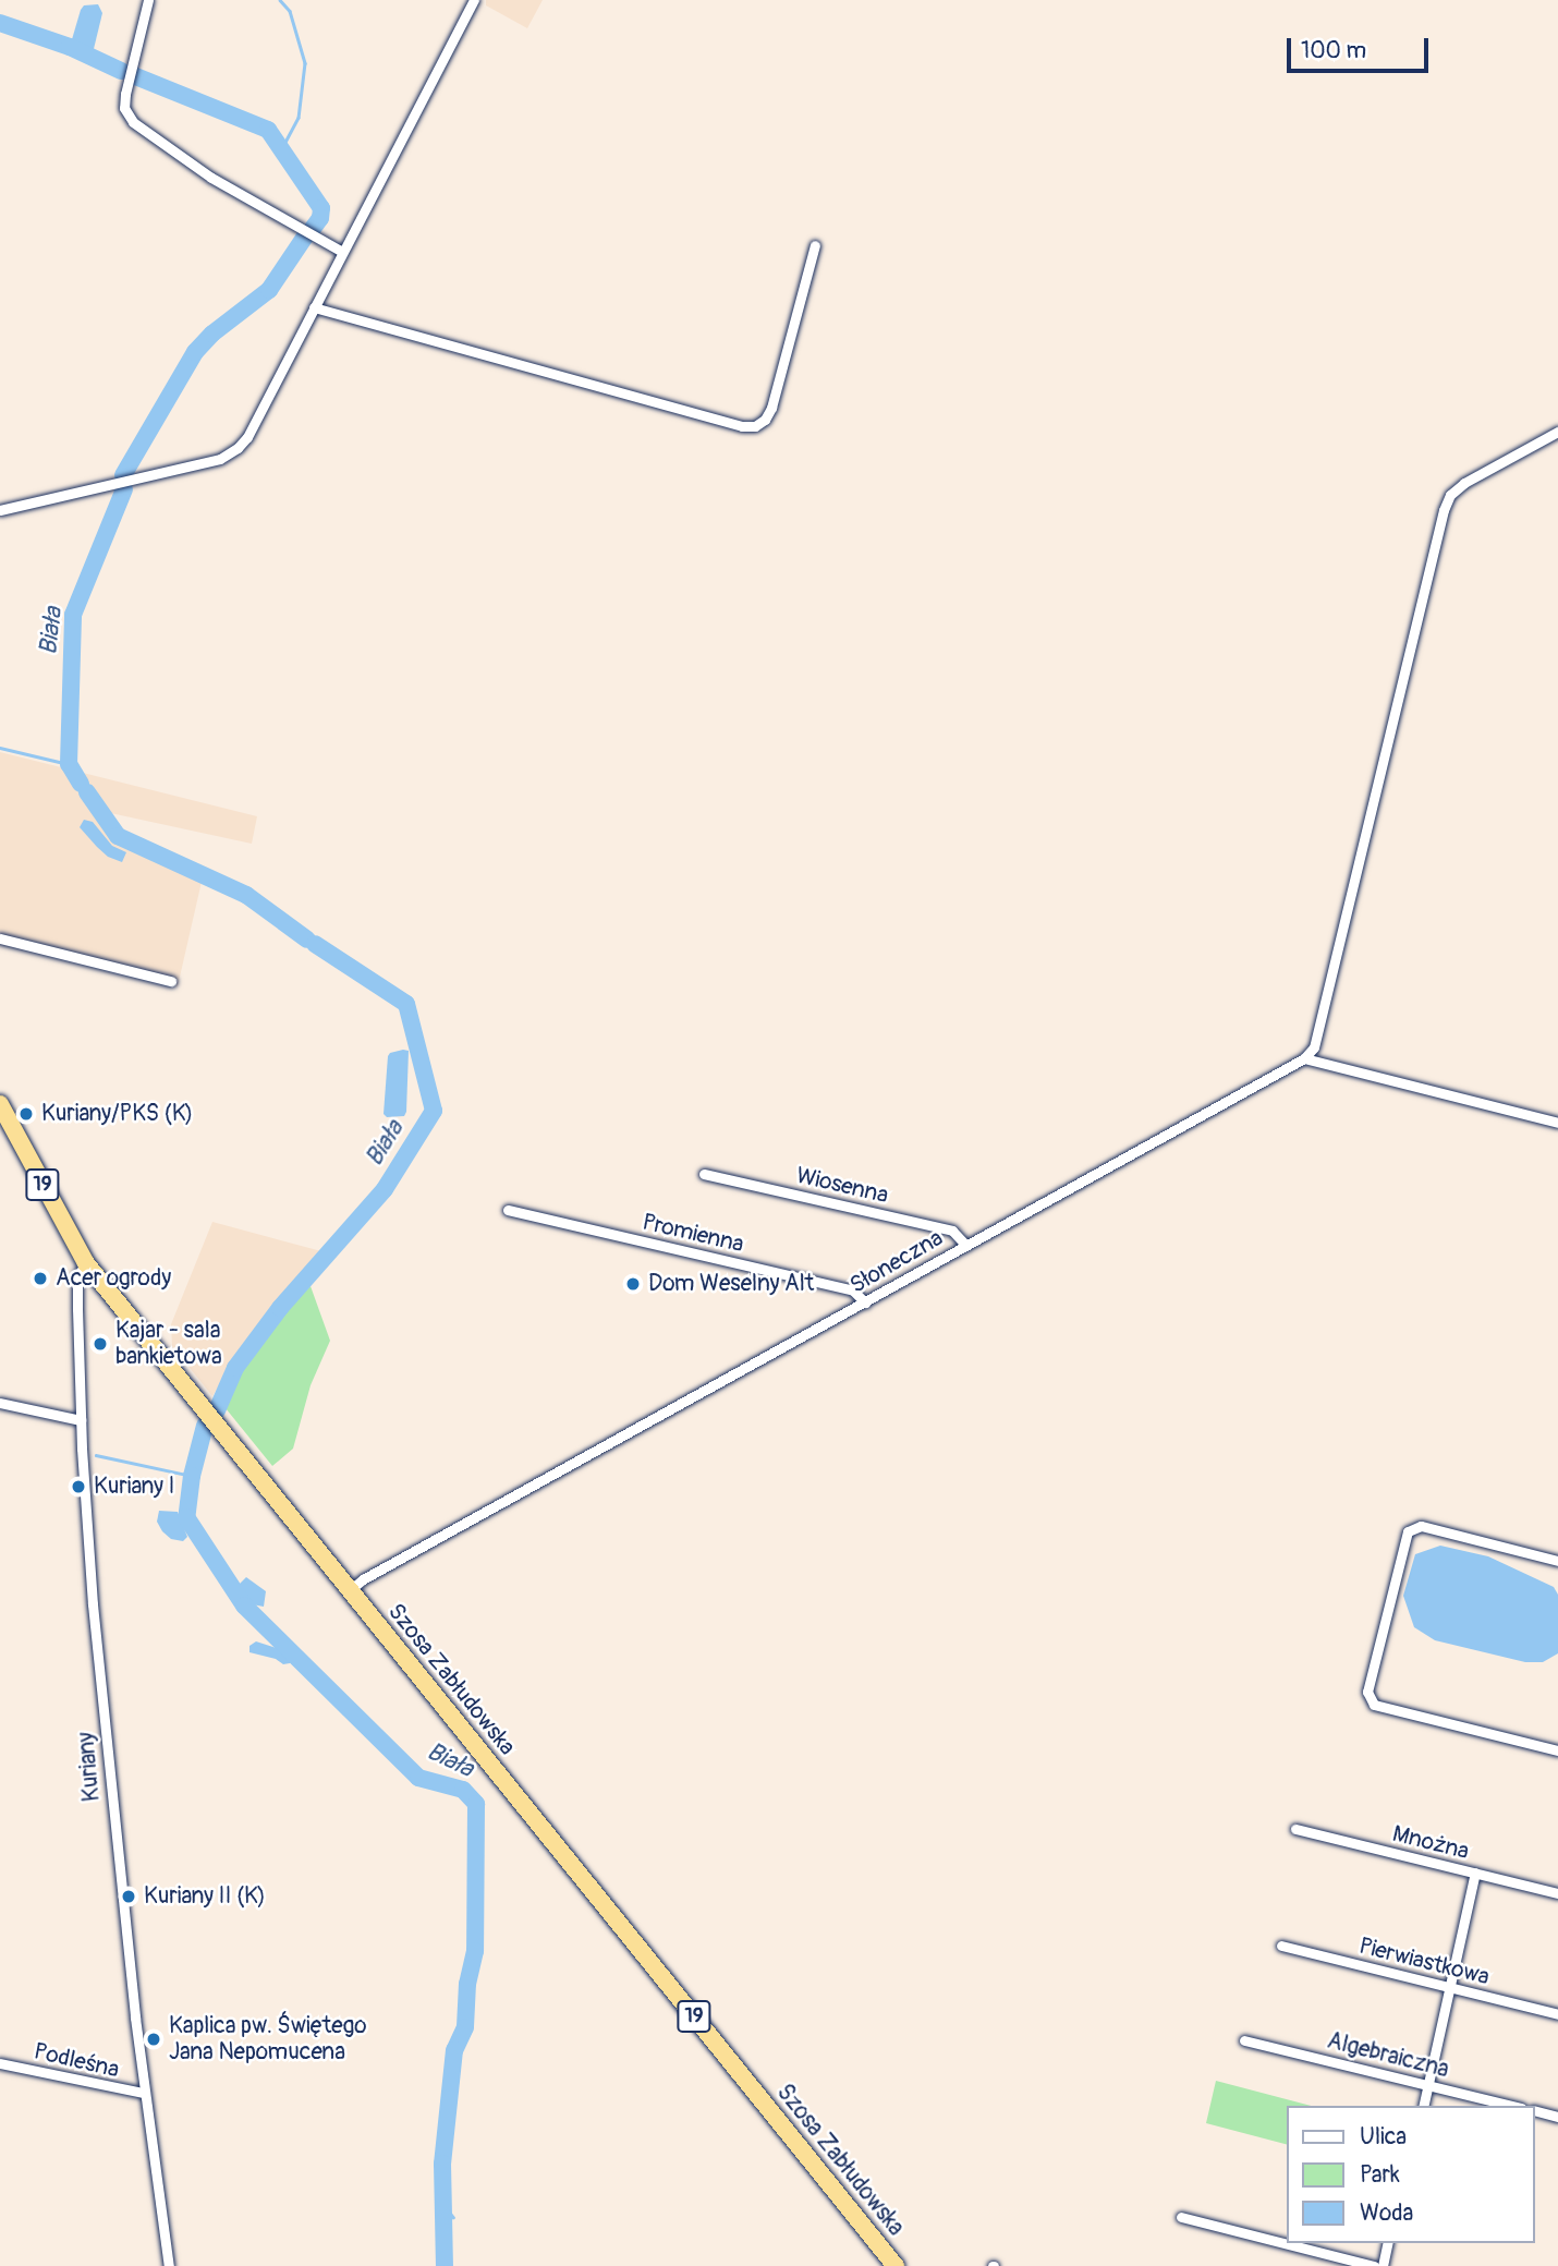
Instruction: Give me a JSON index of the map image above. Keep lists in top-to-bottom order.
{
  "streets": {
    "highway": ["19", "Szosa Zabłudowska"],
    "street": [
      "Wiosenna",
      "Promienna",
      "Słoneczna",
      "Kuriany",
      "Mnożna",
      "Pierwiastkowa",
      "Algebraiczna",
      "Podleśna"
    ]
  },
  "crossings": [
    ["Wiosenna", "Słoneczna"],
    ["Promienna", "Słoneczna"],
    ["Słoneczna", "Szosa Zabłudowska"],
    ["Szosa Zabłudowska", "Kuriany"],
    ["Kuriany", "Podleśna"]
  ],
  "water": ["Biała"],
  "places": [
    "Kuriany/PKS (K)",
    "Acer ogrody",
    "Dom Weselny Alt",
    "Kajar - sala bankietowa",
    "Kuriany I",
    "Kuriany II (K)",
    "Kaplica pw. Świętego Jana Nepomucena"
  ],
  "legend": ["Ulica", "Park", "Woda"],
  "scale_bar": "100 m"
}
